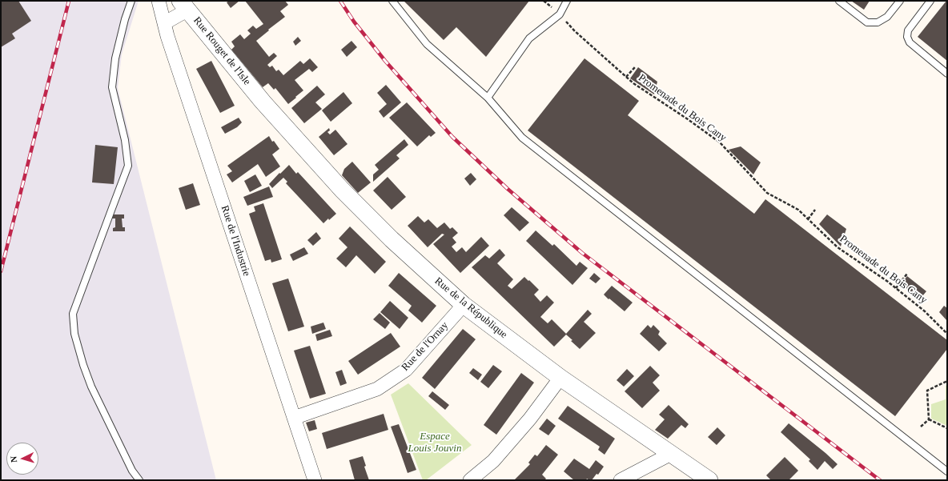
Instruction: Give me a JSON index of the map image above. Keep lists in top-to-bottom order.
{
  "streets": {
    "street": [
      "Rue Rouget de l'Isle",
      "Rue de l'Industrie",
      "Rue de la République",
      "Rue de l'Ornay"
    ],
    "path": ["Promenade du Bois Cany"]
  },
  "crossings": [
    ["Rue Rouget de l'Isle", "Rue de la République"],
    ["Rue de l'Industrie", "Rue de l'Ornay"],
    ["Rue de la République", "Rue de l'Ornay"]
  ],
  "parks": ["Espace Louis Jouvin"],
  "north": "left"
}
